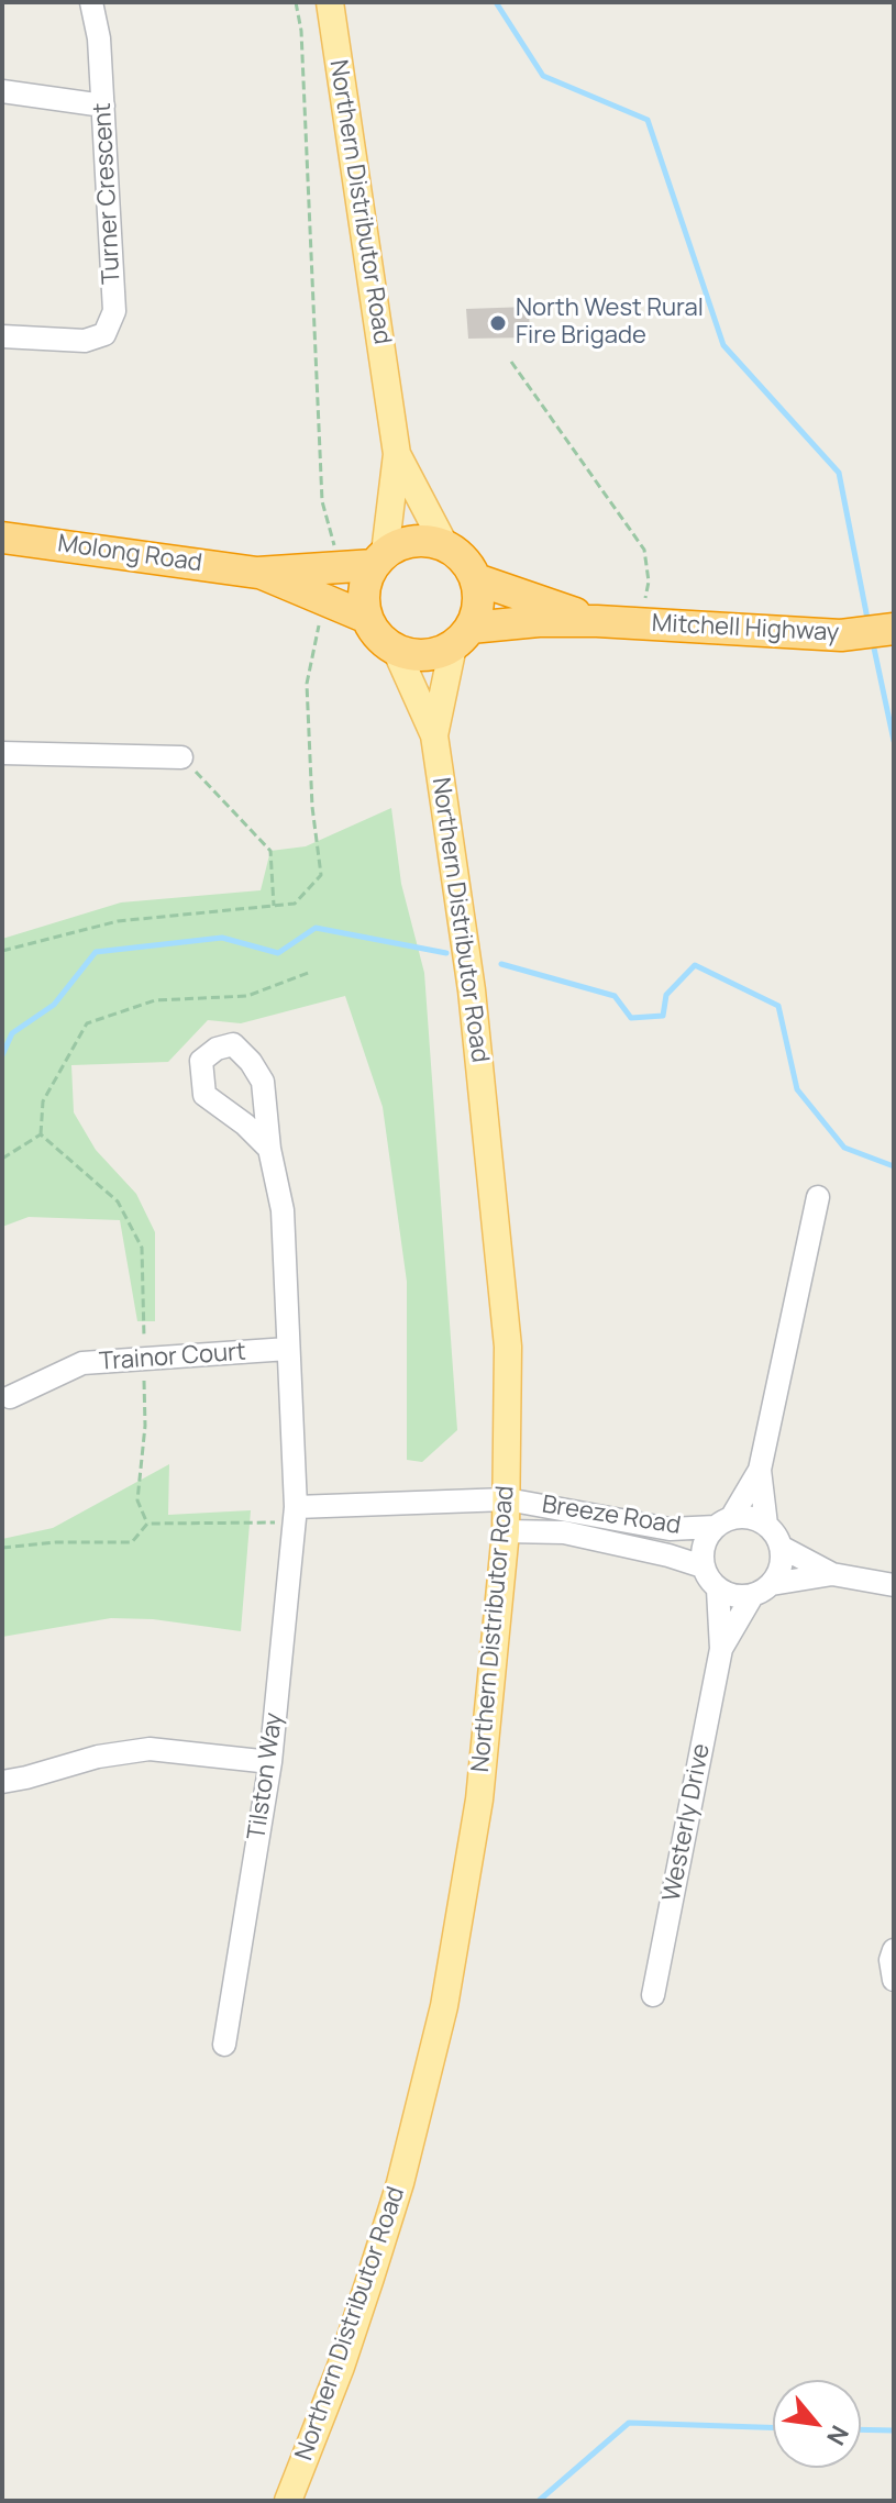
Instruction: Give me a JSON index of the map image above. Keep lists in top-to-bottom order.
{
  "streets": {
    "highway": ["Molong Road", "Mitchell Highway"],
    "main road": ["Northern Distributor Road"],
    "street": [
      "Turner Crescent",
      "Trainor Court",
      "Breeze Road",
      "Tilston Way",
      "Westerly Drive"
    ]
  },
  "crossings": [
    ["Northern Distributor Road", "Molong Road"],
    ["Northern Distributor Road", "Mitchell Highway"],
    ["Northern Distributor Road", "Breeze Road"],
    ["Molong Road", "Mitchell Highway"],
    ["Trainor Court", "Tilston Way"],
    ["Breeze Road", "Westerly Drive"]
  ],
  "places": ["North West Rural Fire Brigade"],
  "north": "bottom right"
}
